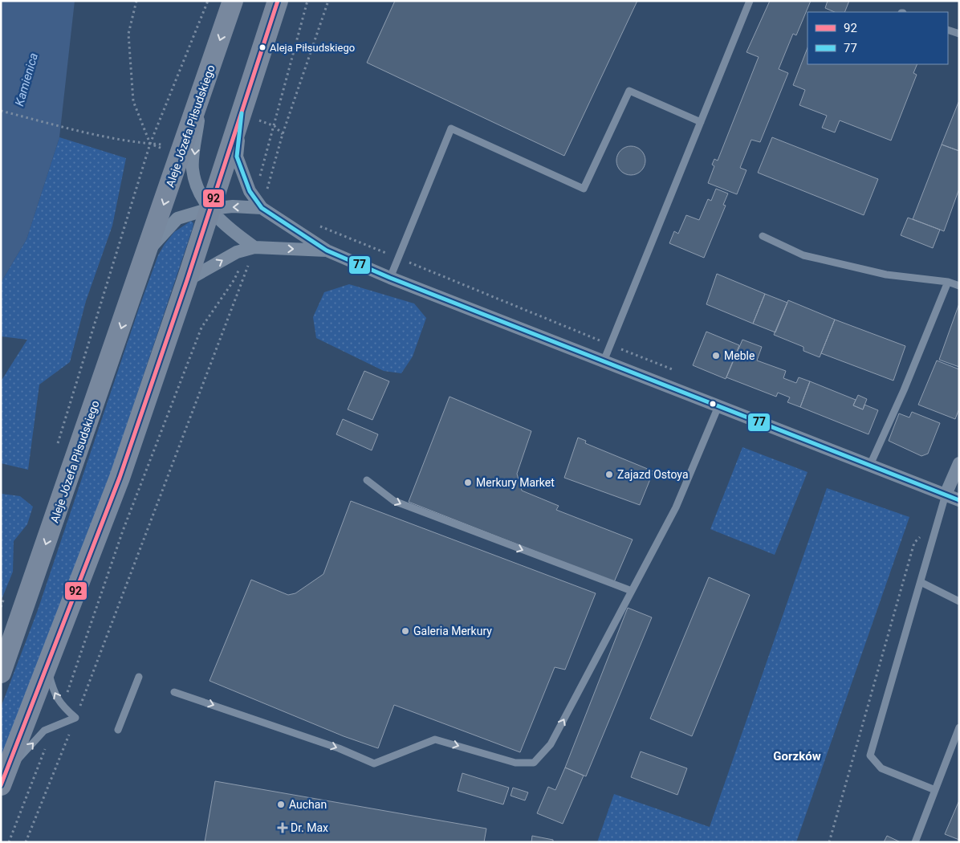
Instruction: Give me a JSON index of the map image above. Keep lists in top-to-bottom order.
{
  "streets": {
    "main road": ["Aleje Józefa Piłsudskiego"]
  },
  "districts": ["Gorzków"],
  "water": ["Kamienica"],
  "places": {
    "other": [
      "Aleja Piłsudskiego",
      "Meble",
      "Zajazd Ostoya",
      "Merkury Market",
      "Galeria Merkury",
      "Auchan"
    ],
    "health": ["Dr. Max"]
  },
  "lines": ["transit line 92", "transit line 77"],
  "legend": ["92", "77"]
}
